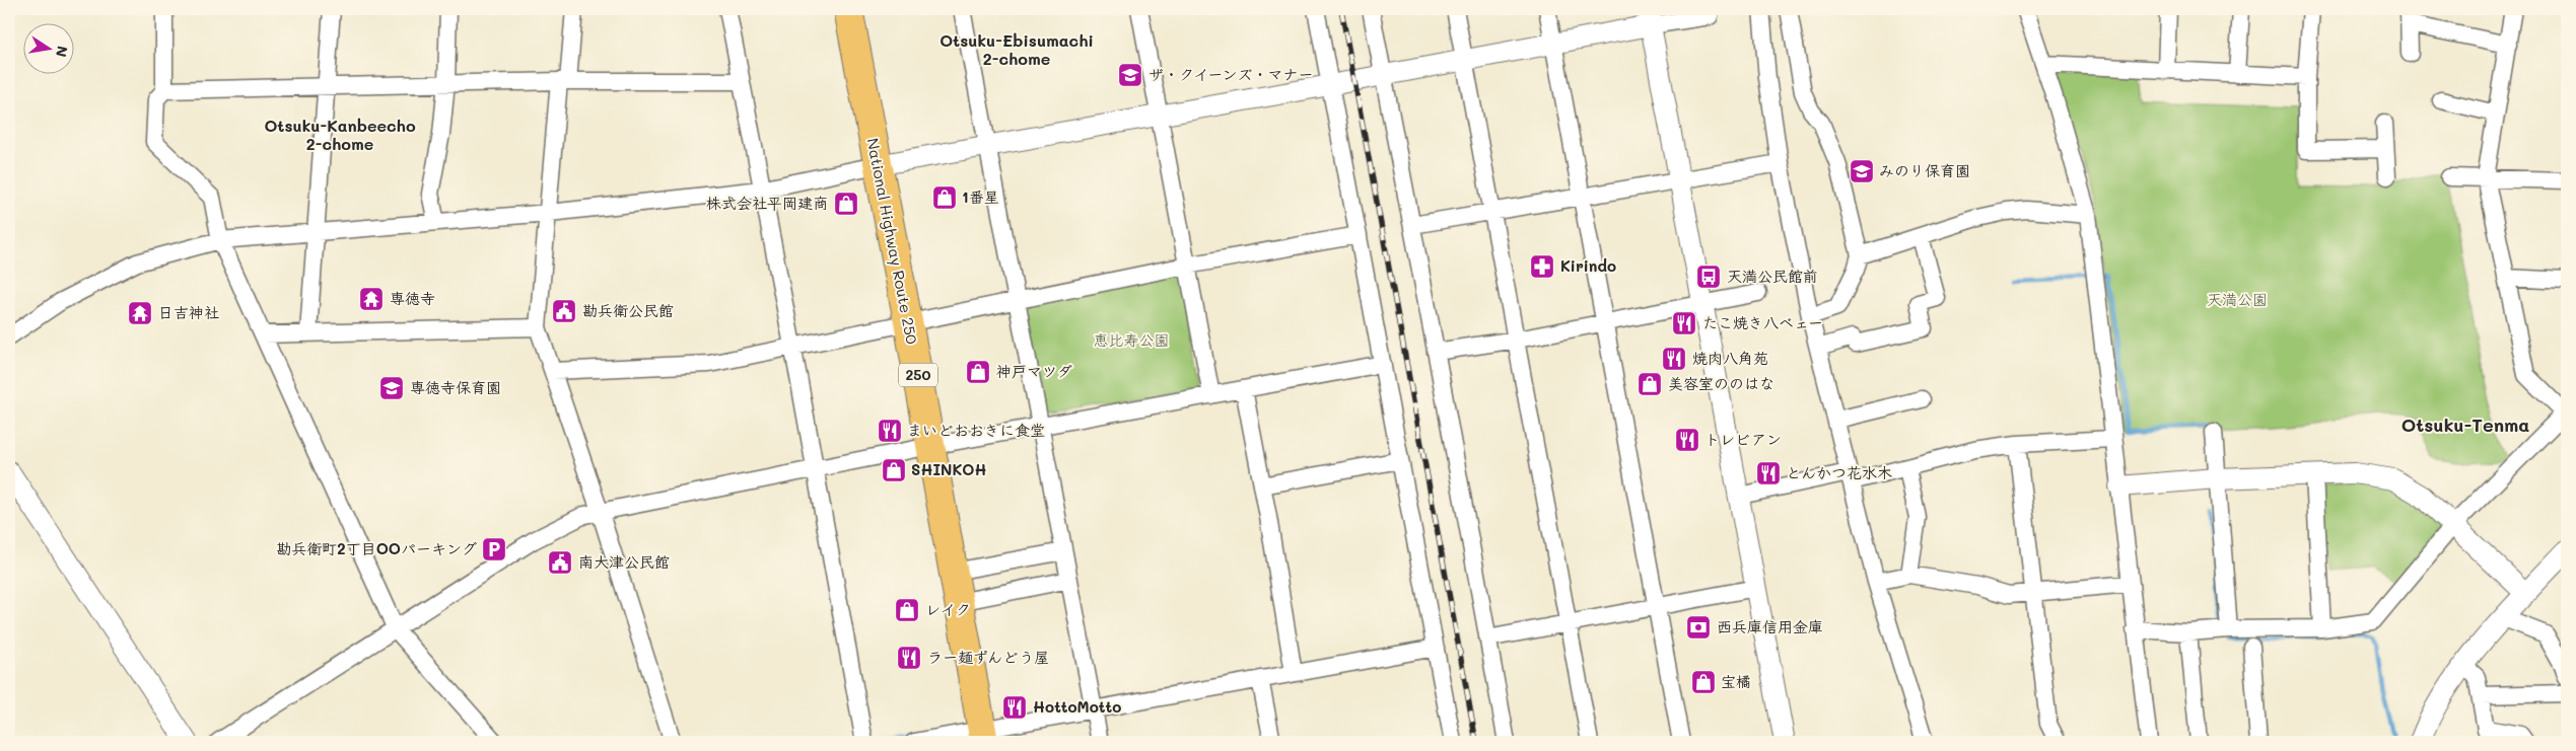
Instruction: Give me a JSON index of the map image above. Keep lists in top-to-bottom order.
{
  "streets": {
    "highway": ["National Highway Route 250", "250"]
  },
  "districts": ["Otsuku-Ebisumachi 2-chome", "Otsuku-Kanbeecho 2-chome", "Otsuku-Tenma"],
  "parks": ["天満公園", "恵比寿公園"],
  "places": {
    "school or university": ["ザ・クイーンズ・マナー", "みのり保育園", "専徳寺保育園"],
    "shop": [
      "1番星",
      "株式会社平岡建商",
      "神戸マツダ",
      "美容室ののはな",
      "SHINKOH",
      "レイク",
      "宝橘"
    ],
    "pharmacy": ["Kirindo"],
    "bus stop": ["天満公民館前"],
    "temple": ["専徳寺", "日吉神社"],
    "public building": ["勘兵衛公民館", "南大津公民館"],
    "restaurant": [
      "たこ焼き八ベェー",
      "焼肉八角苑",
      "まいどおおきに食堂",
      "トレビアン",
      "とんかつ花水木",
      "ラー麺ずんどう屋",
      "HottoMotto"
    ],
    "parking": ["勘兵衛町2丁目OOパーキング"],
    "bank": ["西兵庫信用金庫"]
  },
  "north": "right"
}
